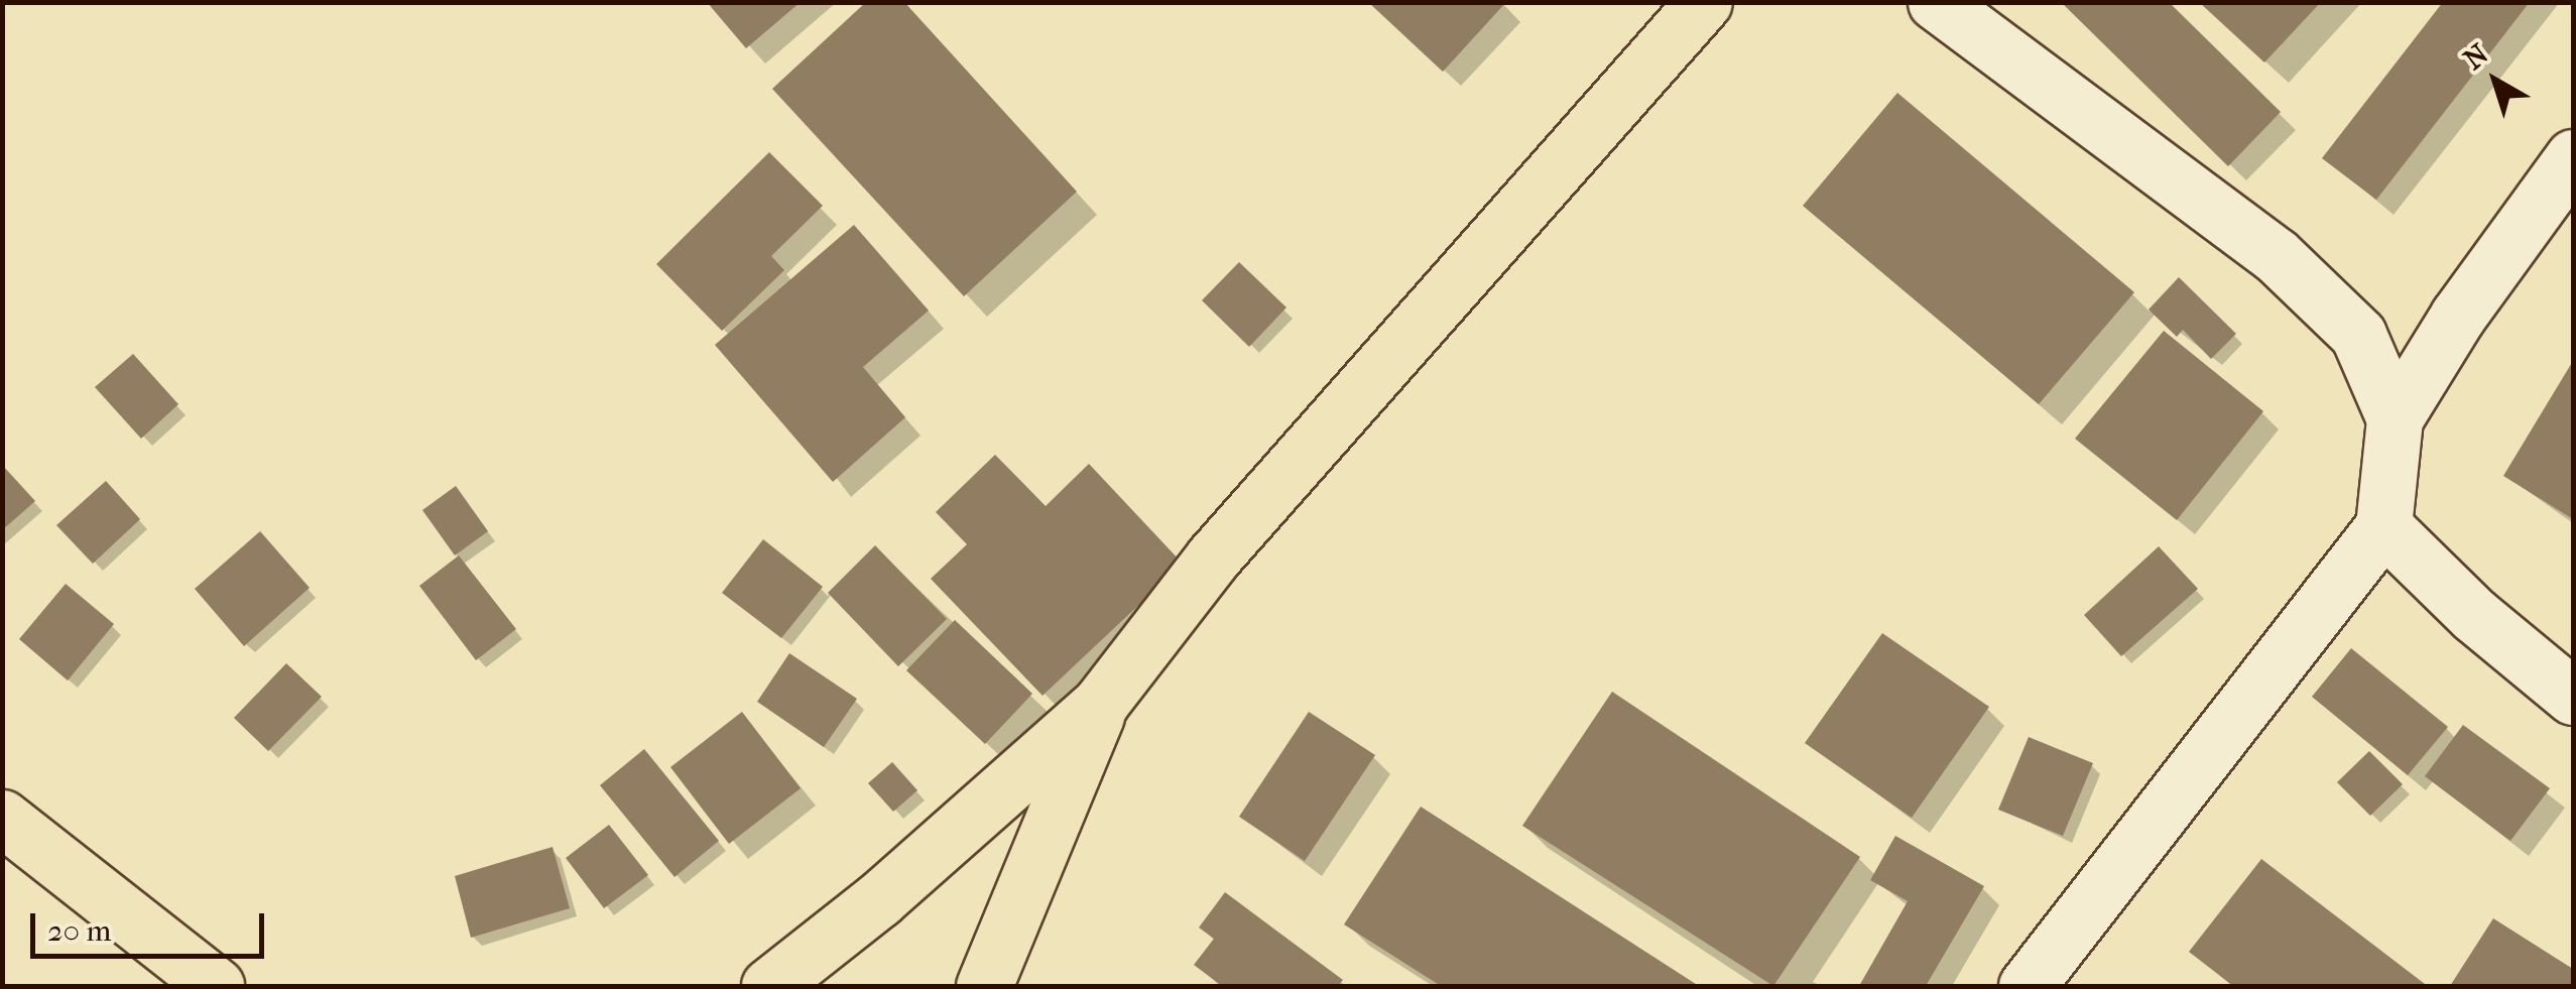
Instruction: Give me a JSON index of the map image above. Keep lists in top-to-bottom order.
{
  "scale_bar": "20 m",
  "north": "top left"
}
